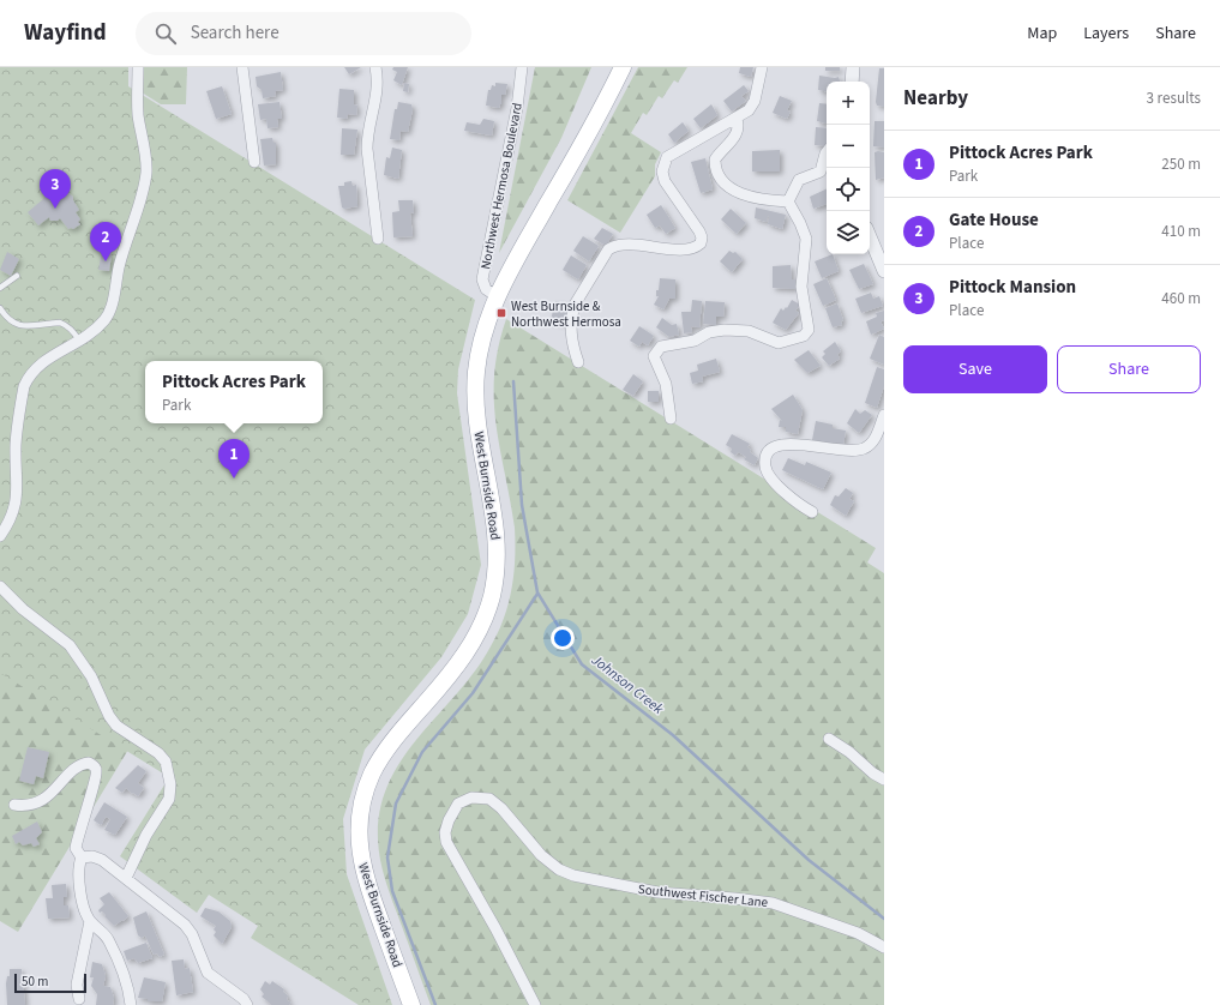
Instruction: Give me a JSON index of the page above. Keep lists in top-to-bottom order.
{
  "streets": {
    "main road": ["West Burnside Road"],
    "street": ["Northwest Hermosa Boulevard", "Southwest Fischer Lane"]
  },
  "crossings": [
    ["Northwest Hermosa Boulevard", "West Burnside Road"]
  ],
  "water": ["Johnson Creek"],
  "places": {
    "transit": ["West Burnside & Northwest Hermosa"]
  },
  "scale_bar": "50 m",
  "page": {
    "header": "Wayfind",
    "search": "Search here",
    "nav": ["Map", "Layers", "Share"],
    "heading": ["Nearby", "3 results"],
    "map_buttons": ["+", "−"],
    "list": [
      {
        "mark": "1",
        "name": "Pittock Acres Park",
        "note": "Park",
        "value": "250 m"
      },
      {
        "mark": "2",
        "name": "Gate House",
        "note": "Place",
        "value": "410 m"
      },
      {
        "mark": "3",
        "name": "Pittock Mansion",
        "note": "Place",
        "value": "460 m"
      }
    ],
    "pins": ["3", "2", "1"],
    "buttons": ["Save", "Share"],
    "popup": ["Pittock Acres Park", "Park"],
    "scale": "50 m"
  }
}
